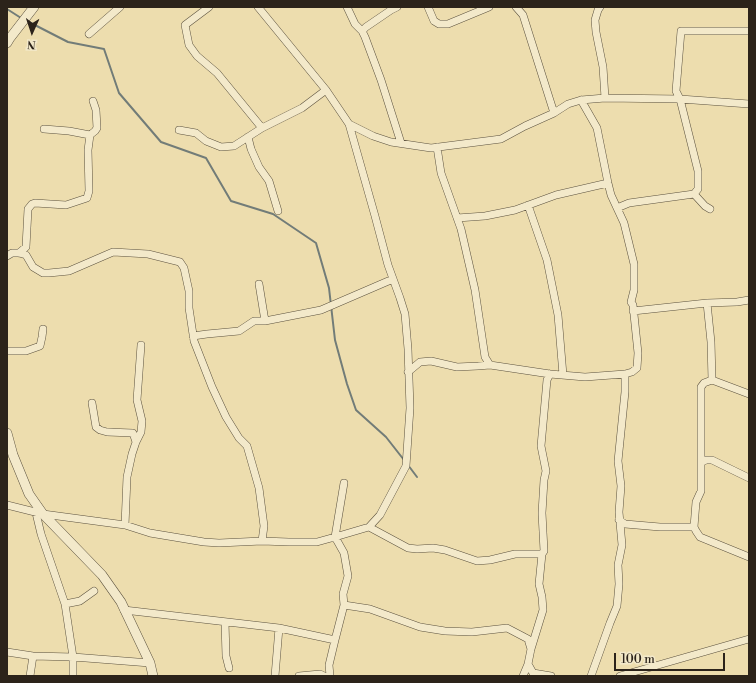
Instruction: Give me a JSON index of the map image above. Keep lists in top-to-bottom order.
{
  "scale_bar": "100 m",
  "north": "bottom"
}
